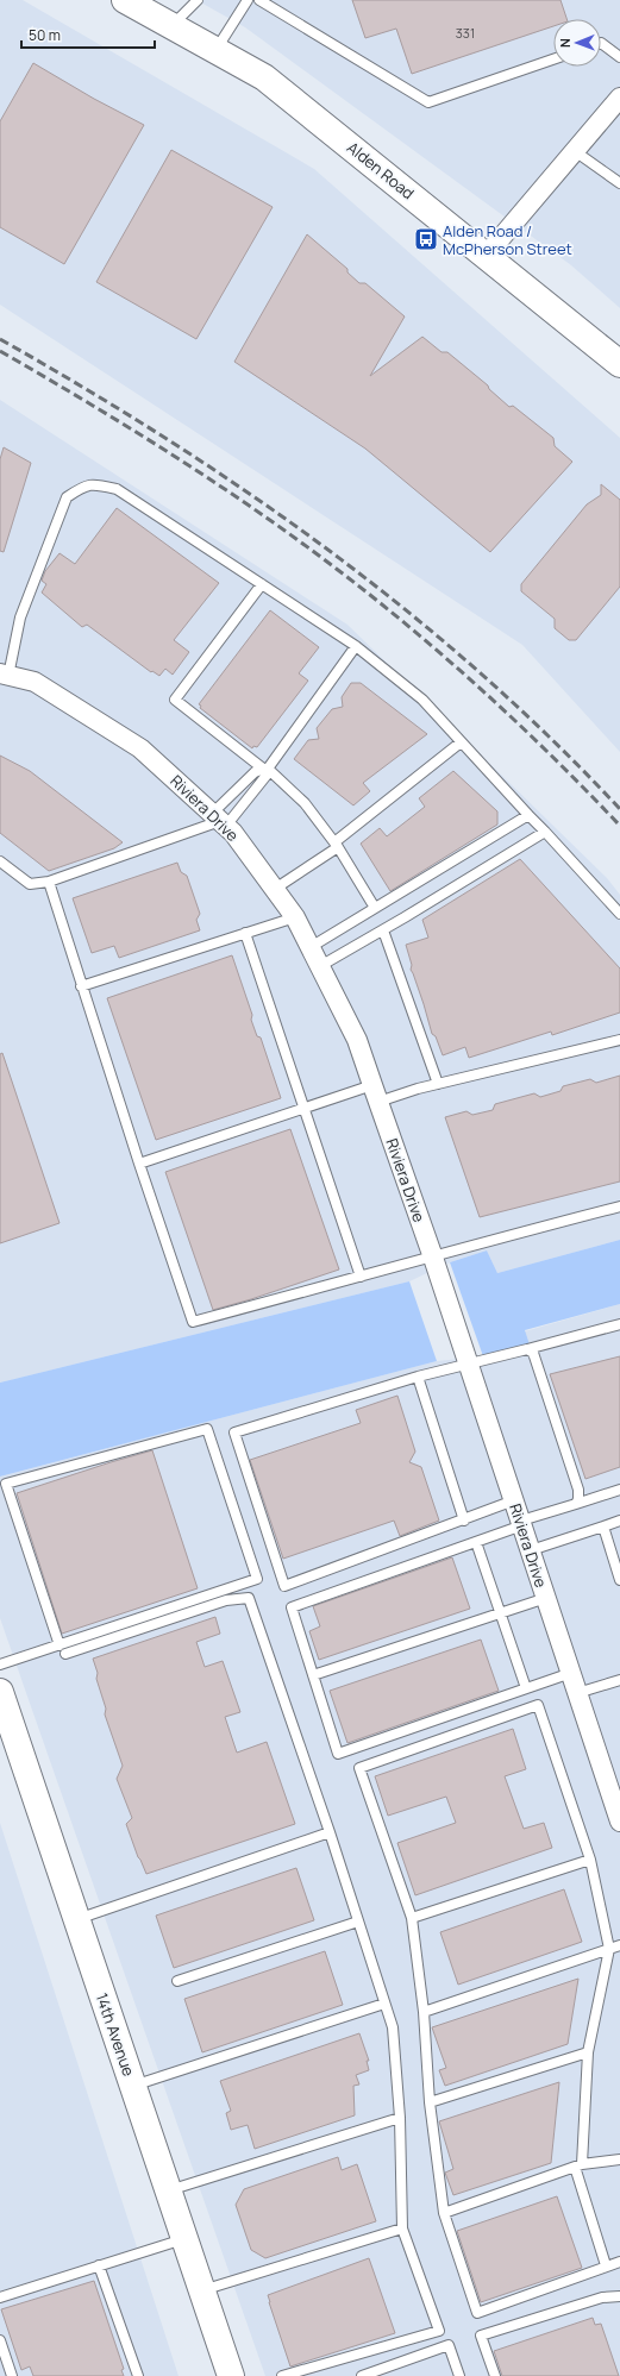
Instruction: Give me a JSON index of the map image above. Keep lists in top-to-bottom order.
{
  "streets": {
    "main road": ["Alden Road", "14th Avenue"],
    "street": ["Riviera Drive"]
  },
  "places": {
    "bus stop": ["Alden Road / McPherson Street"]
  },
  "house_numbers": ["331"],
  "scale_bar": "50 m",
  "north": "left"
}
